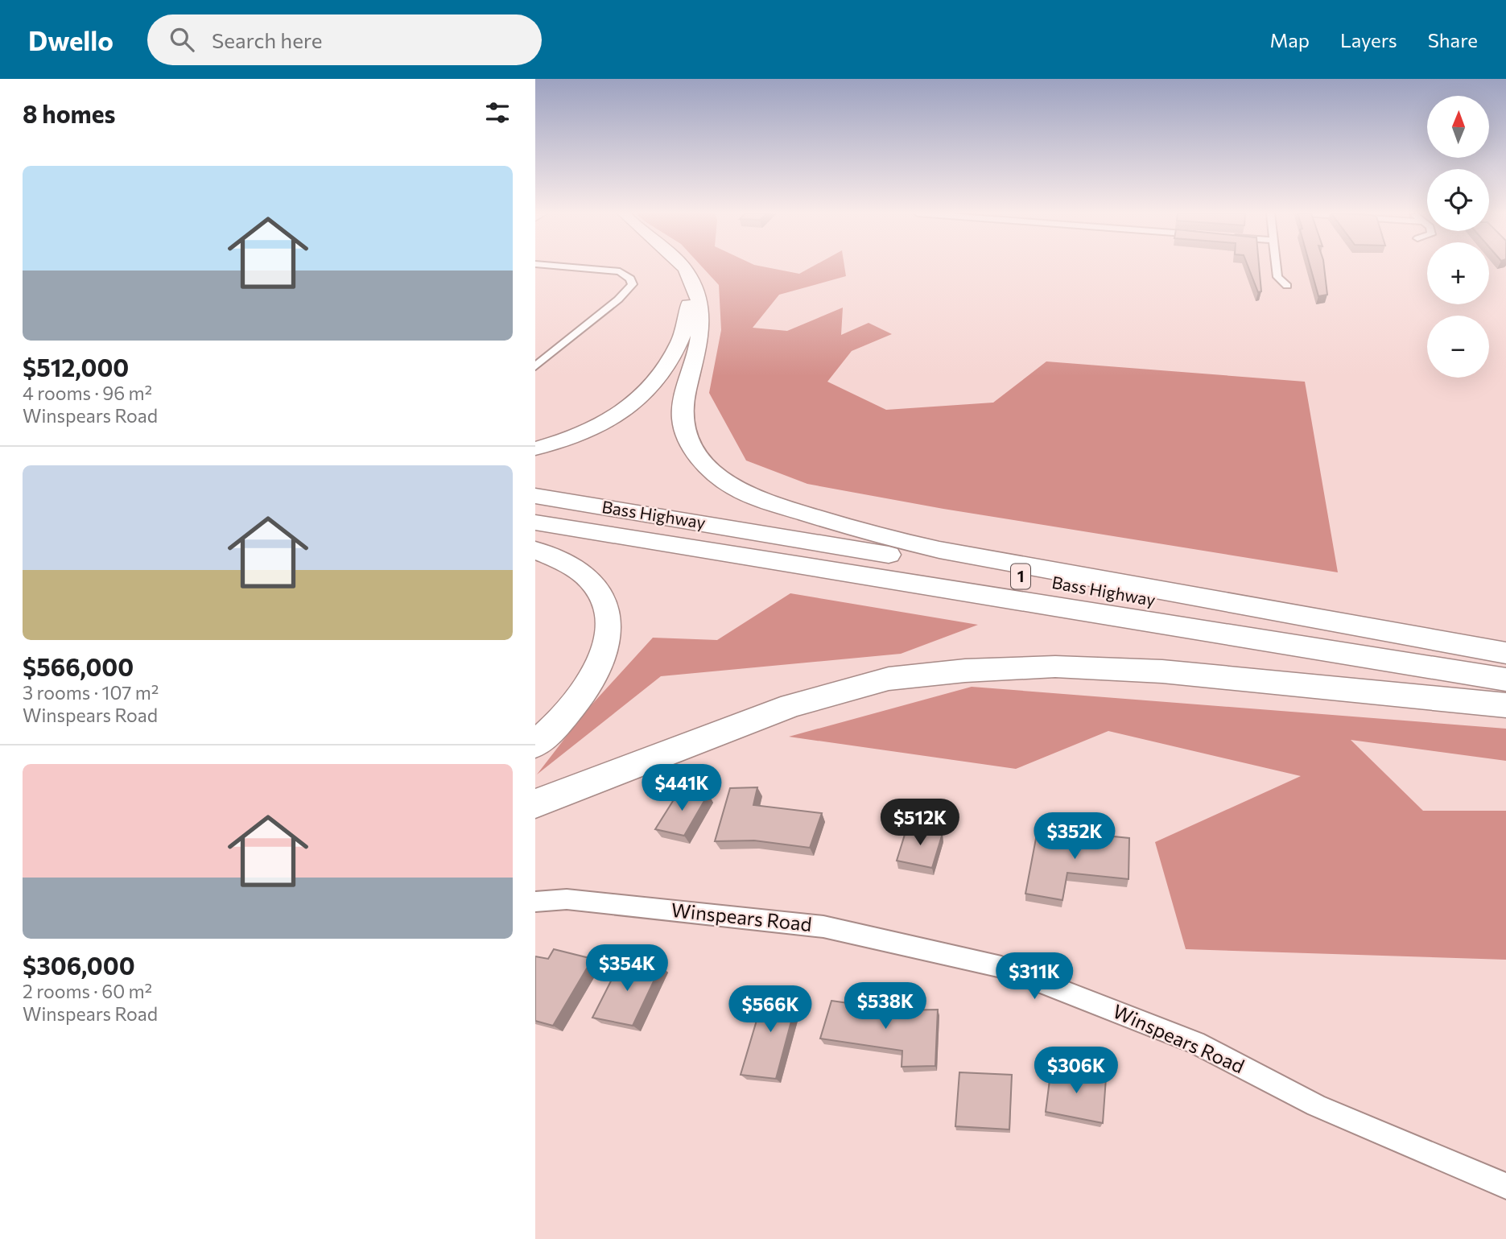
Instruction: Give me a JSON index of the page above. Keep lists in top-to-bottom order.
{
  "streets": {
    "highway": ["Bass Highway", "1"],
    "street": ["Winspears Road"]
  },
  "north": "top",
  "page": {
    "header": "Dwello",
    "search": "Search here",
    "nav": ["Map", "Layers", "Share"],
    "heading": "8 homes",
    "map_buttons": ["+", "−"],
    "list": [
      {
        "name": "$512,000",
        "note": "4 rooms · 96 m² · Winspears Road"
      },
      {
        "name": "$566,000",
        "note": "3 rooms · 107 m² · Winspears Road"
      },
      {
        "name": "$306,000",
        "note": "2 rooms · 60 m² · Winspears Road"
      }
    ],
    "price": [
      "$441K",
      "$512K",
      "$352K",
      "$354K",
      "$311K",
      "$538K",
      "$566K",
      "$306K"
    ]
  }
}
